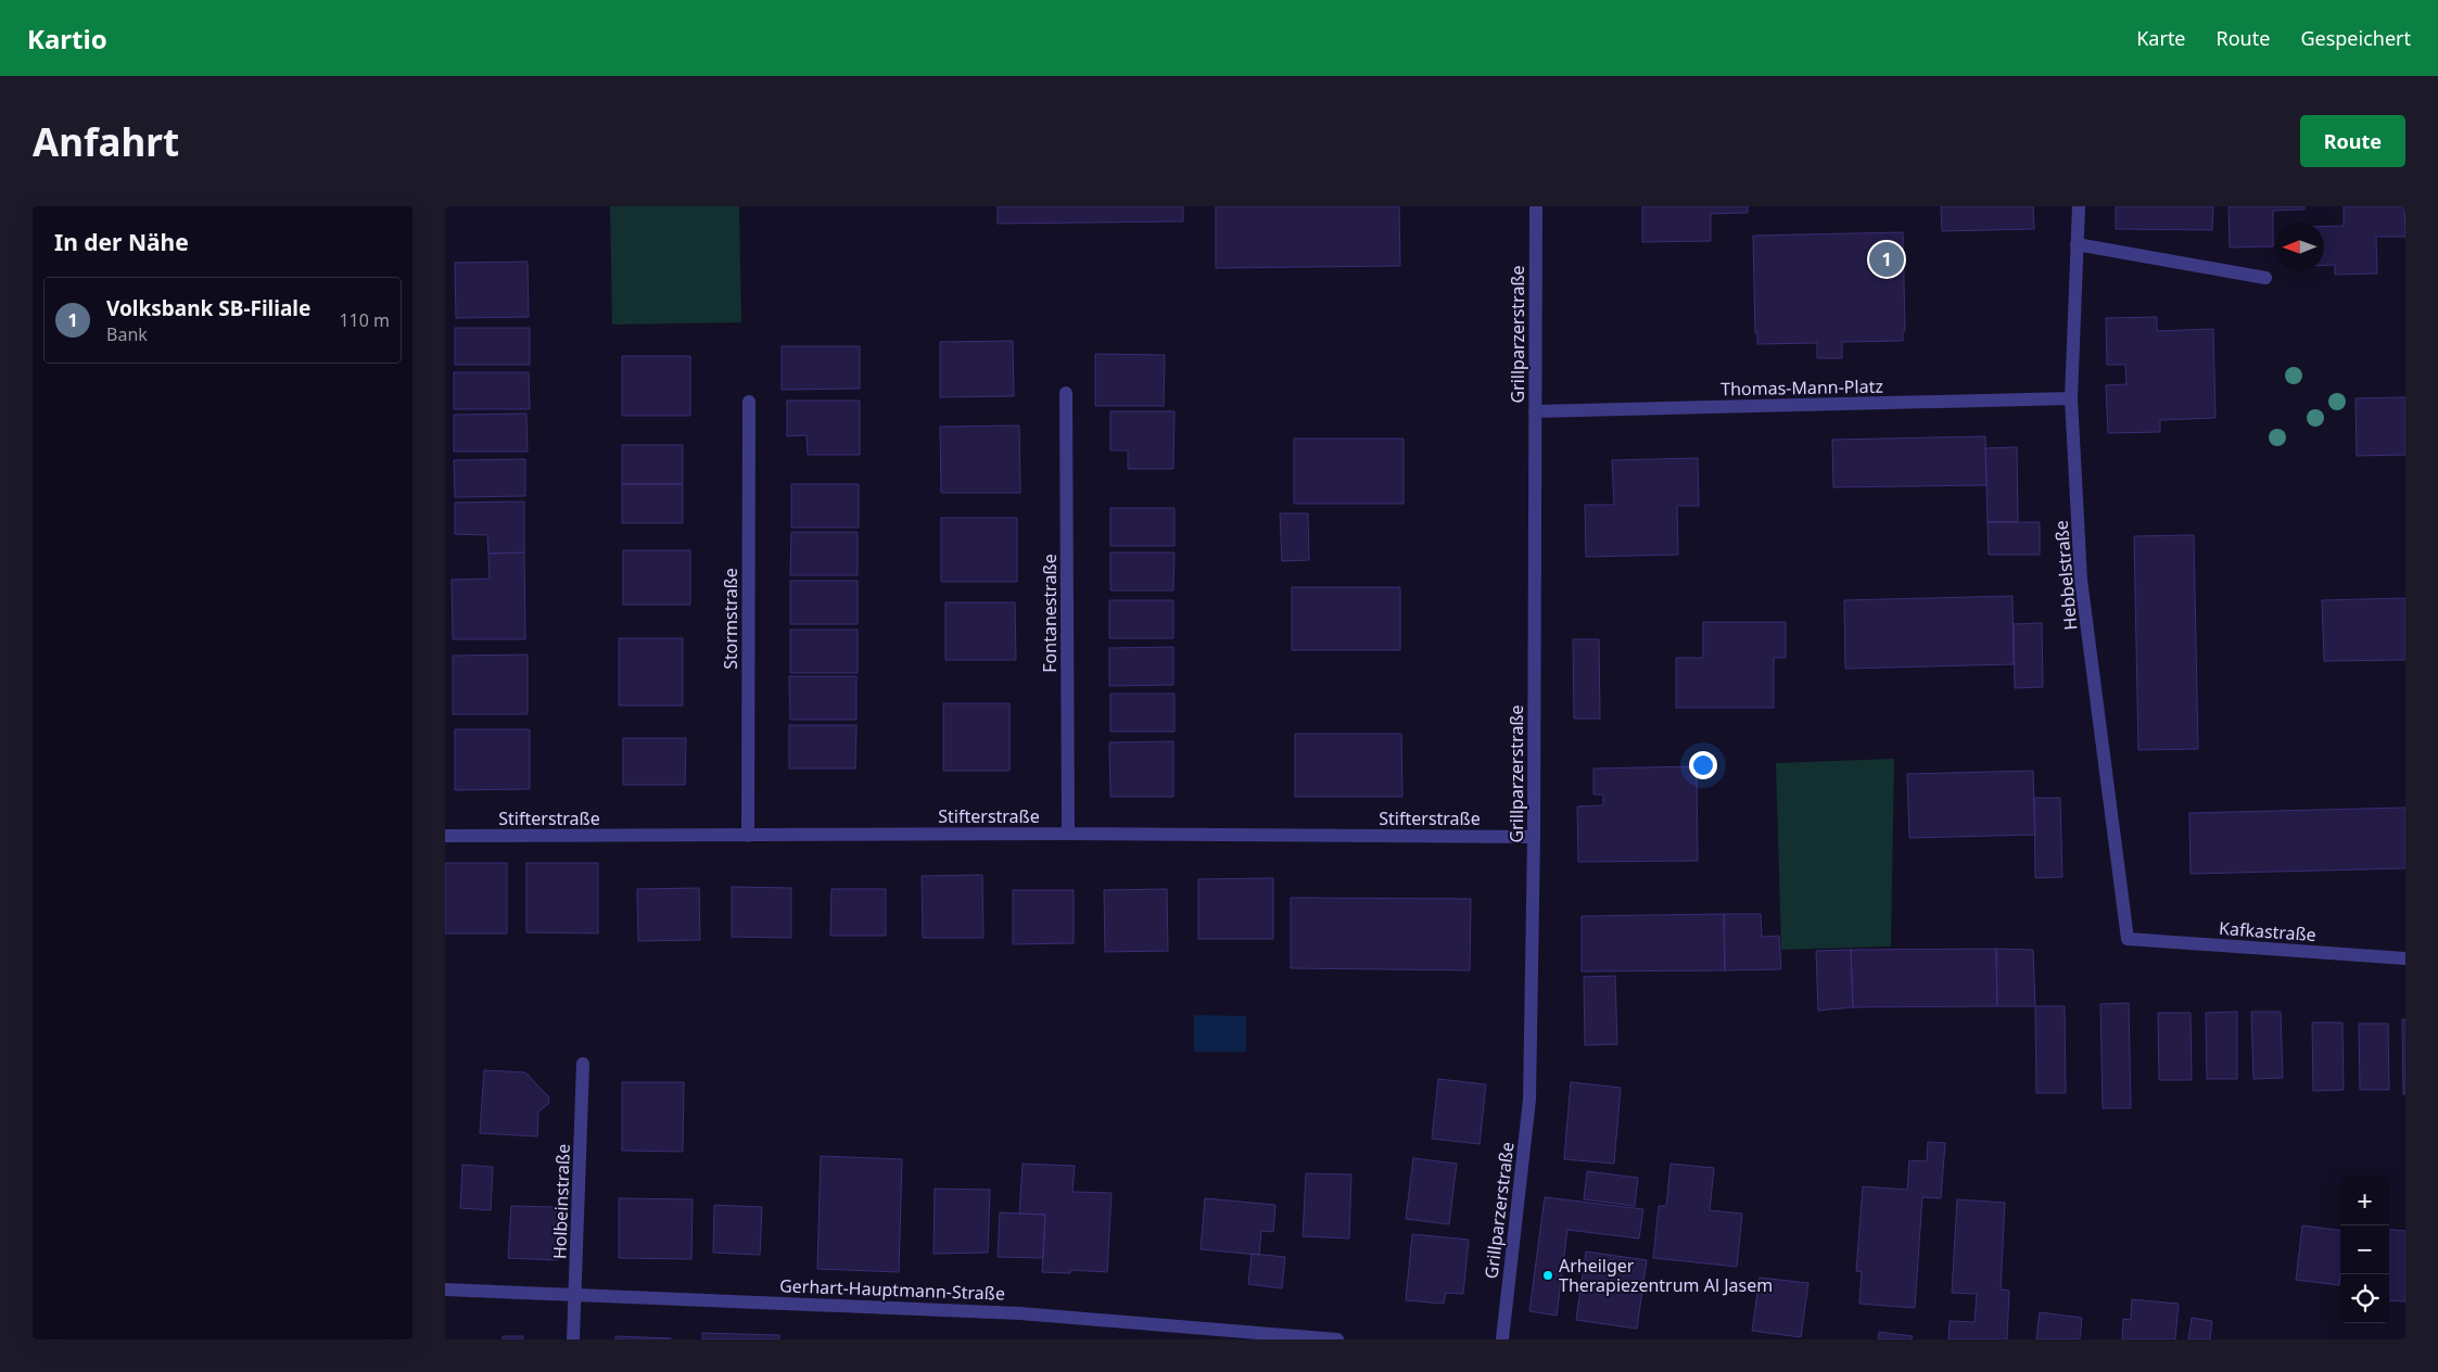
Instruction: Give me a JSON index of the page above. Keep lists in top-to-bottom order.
{
  "streets": {
    "street": [
      "Grillparzerstraße",
      "Thomas-Mann-Platz",
      "Hebbelstraße",
      "Fontanestraße",
      "Stormstraße",
      "Stifterstraße",
      "Kafkastraße",
      "Holbeinstraße",
      "Gerhart-Hauptmann-Straße"
    ]
  },
  "crossings": [
    ["Grillparzerstraße", "Thomas-Mann-Platz"],
    ["Grillparzerstraße", "Stifterstraße"],
    ["Thomas-Mann-Platz", "Hebbelstraße"],
    ["Hebbelstraße", "Kafkastraße"],
    ["Fontanestraße", "Stifterstraße"],
    ["Stormstraße", "Stifterstraße"],
    ["Holbeinstraße", "Gerhart-Hauptmann-Straße"]
  ],
  "places": ["Arheilger Therapiezentrum Al Jasem"],
  "north": "left",
  "page": {
    "header": "Kartio",
    "nav": ["Karte", "Route", "Gespeichert"],
    "buttons": "Route",
    "title": "Anfahrt",
    "heading": "In der Nähe",
    "pins": "1",
    "list": [
      {
        "mark": "1",
        "name": "Volksbank SB-Filiale",
        "note": "Bank",
        "value": "110 m"
      }
    ],
    "map_buttons": ["+", "−"]
  }
}
